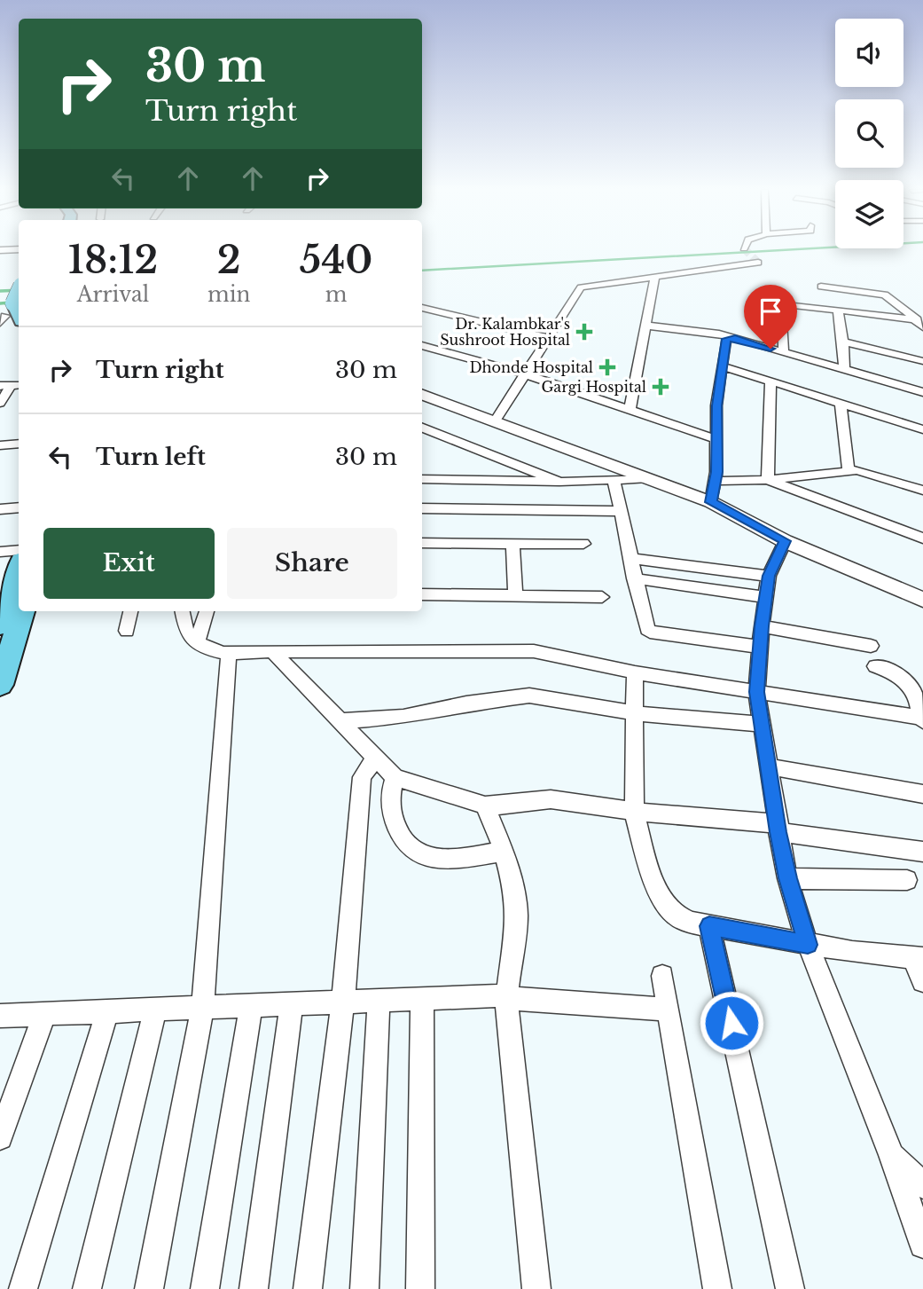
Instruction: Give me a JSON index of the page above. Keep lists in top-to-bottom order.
{
  "places": {
    "health": ["Dr. Kalambkar's Sushroot Hospital", "Dhonde Hospital", "Gargi Hospital"]
  },
  "page": {
    "turn": ["30 m", "Turn right"],
    "eta": [
      "18:12",
      "Arrival",
      "2",
      "min",
      "540",
      "m"
    ],
    "list": [
      {
        "name": "Turn right",
        "value": "30 m"
      },
      {
        "name": "Turn left",
        "value": "30 m"
      }
    ],
    "buttons": ["Exit", "Share"]
  }
}
